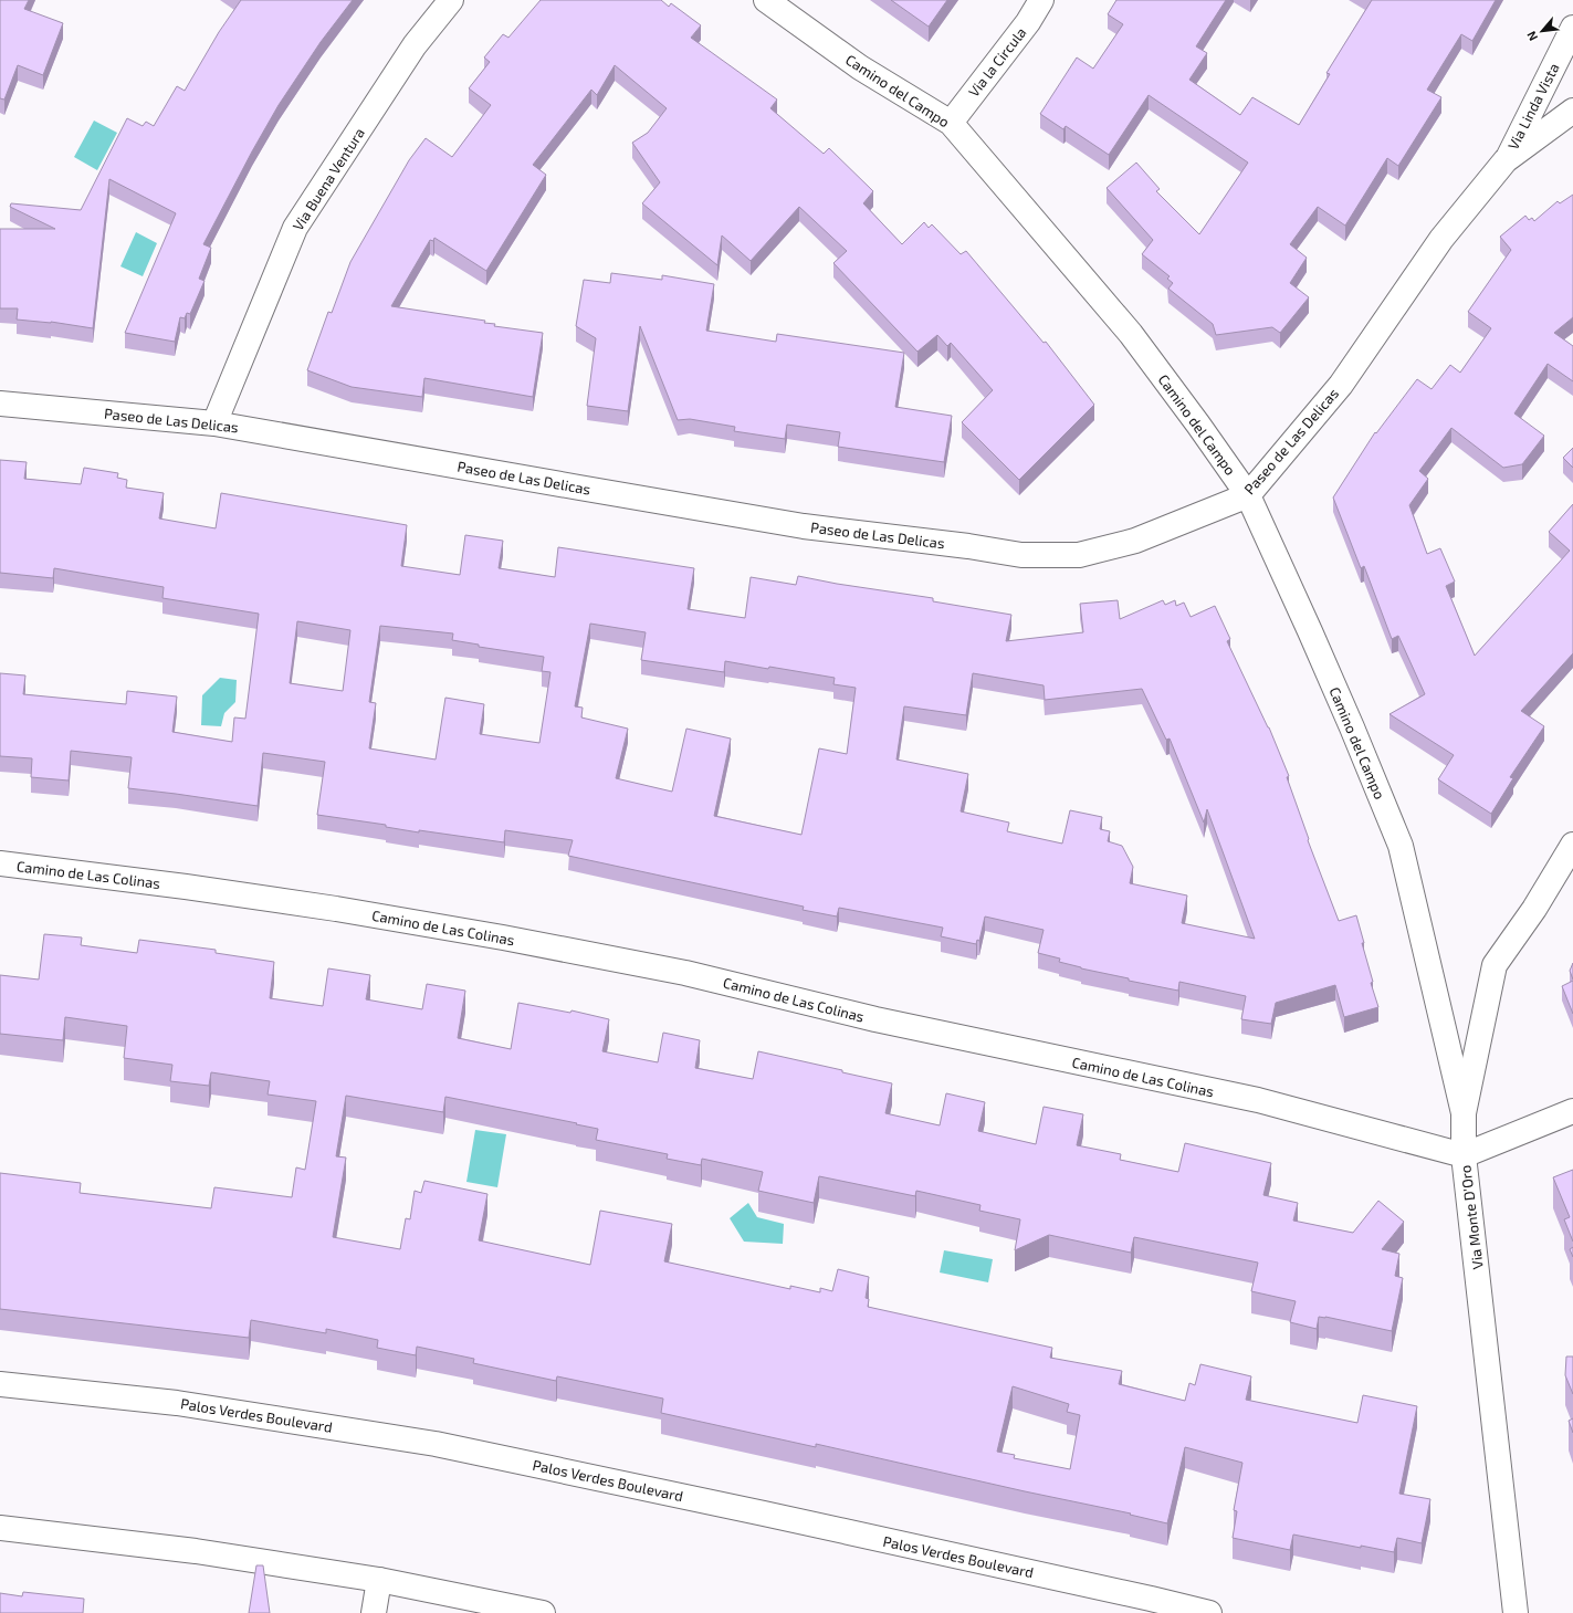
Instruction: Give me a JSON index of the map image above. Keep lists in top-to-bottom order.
{
  "streets": {
    "street": [
      "Via la Circula",
      "Camino del Campo",
      "Via Linda Vista",
      "Via Buena Ventura",
      "Paseo de Las Delicas",
      "Camino de Las Colinas",
      "Via Monte D'Oro",
      "Palos Verdes Boulevard"
    ]
  },
  "crossings": [
    ["Via la Circula", "Camino del Campo"],
    ["Camino del Campo", "Paseo de Las Delicas"],
    ["Camino del Campo", "Via Monte D'Oro"],
    ["Via Linda Vista", "Paseo de Las Delicas"],
    ["Via Buena Ventura", "Paseo de Las Delicas"],
    ["Camino de Las Colinas", "Via Monte D'Oro"]
  ],
  "north": "bottom left"
}
